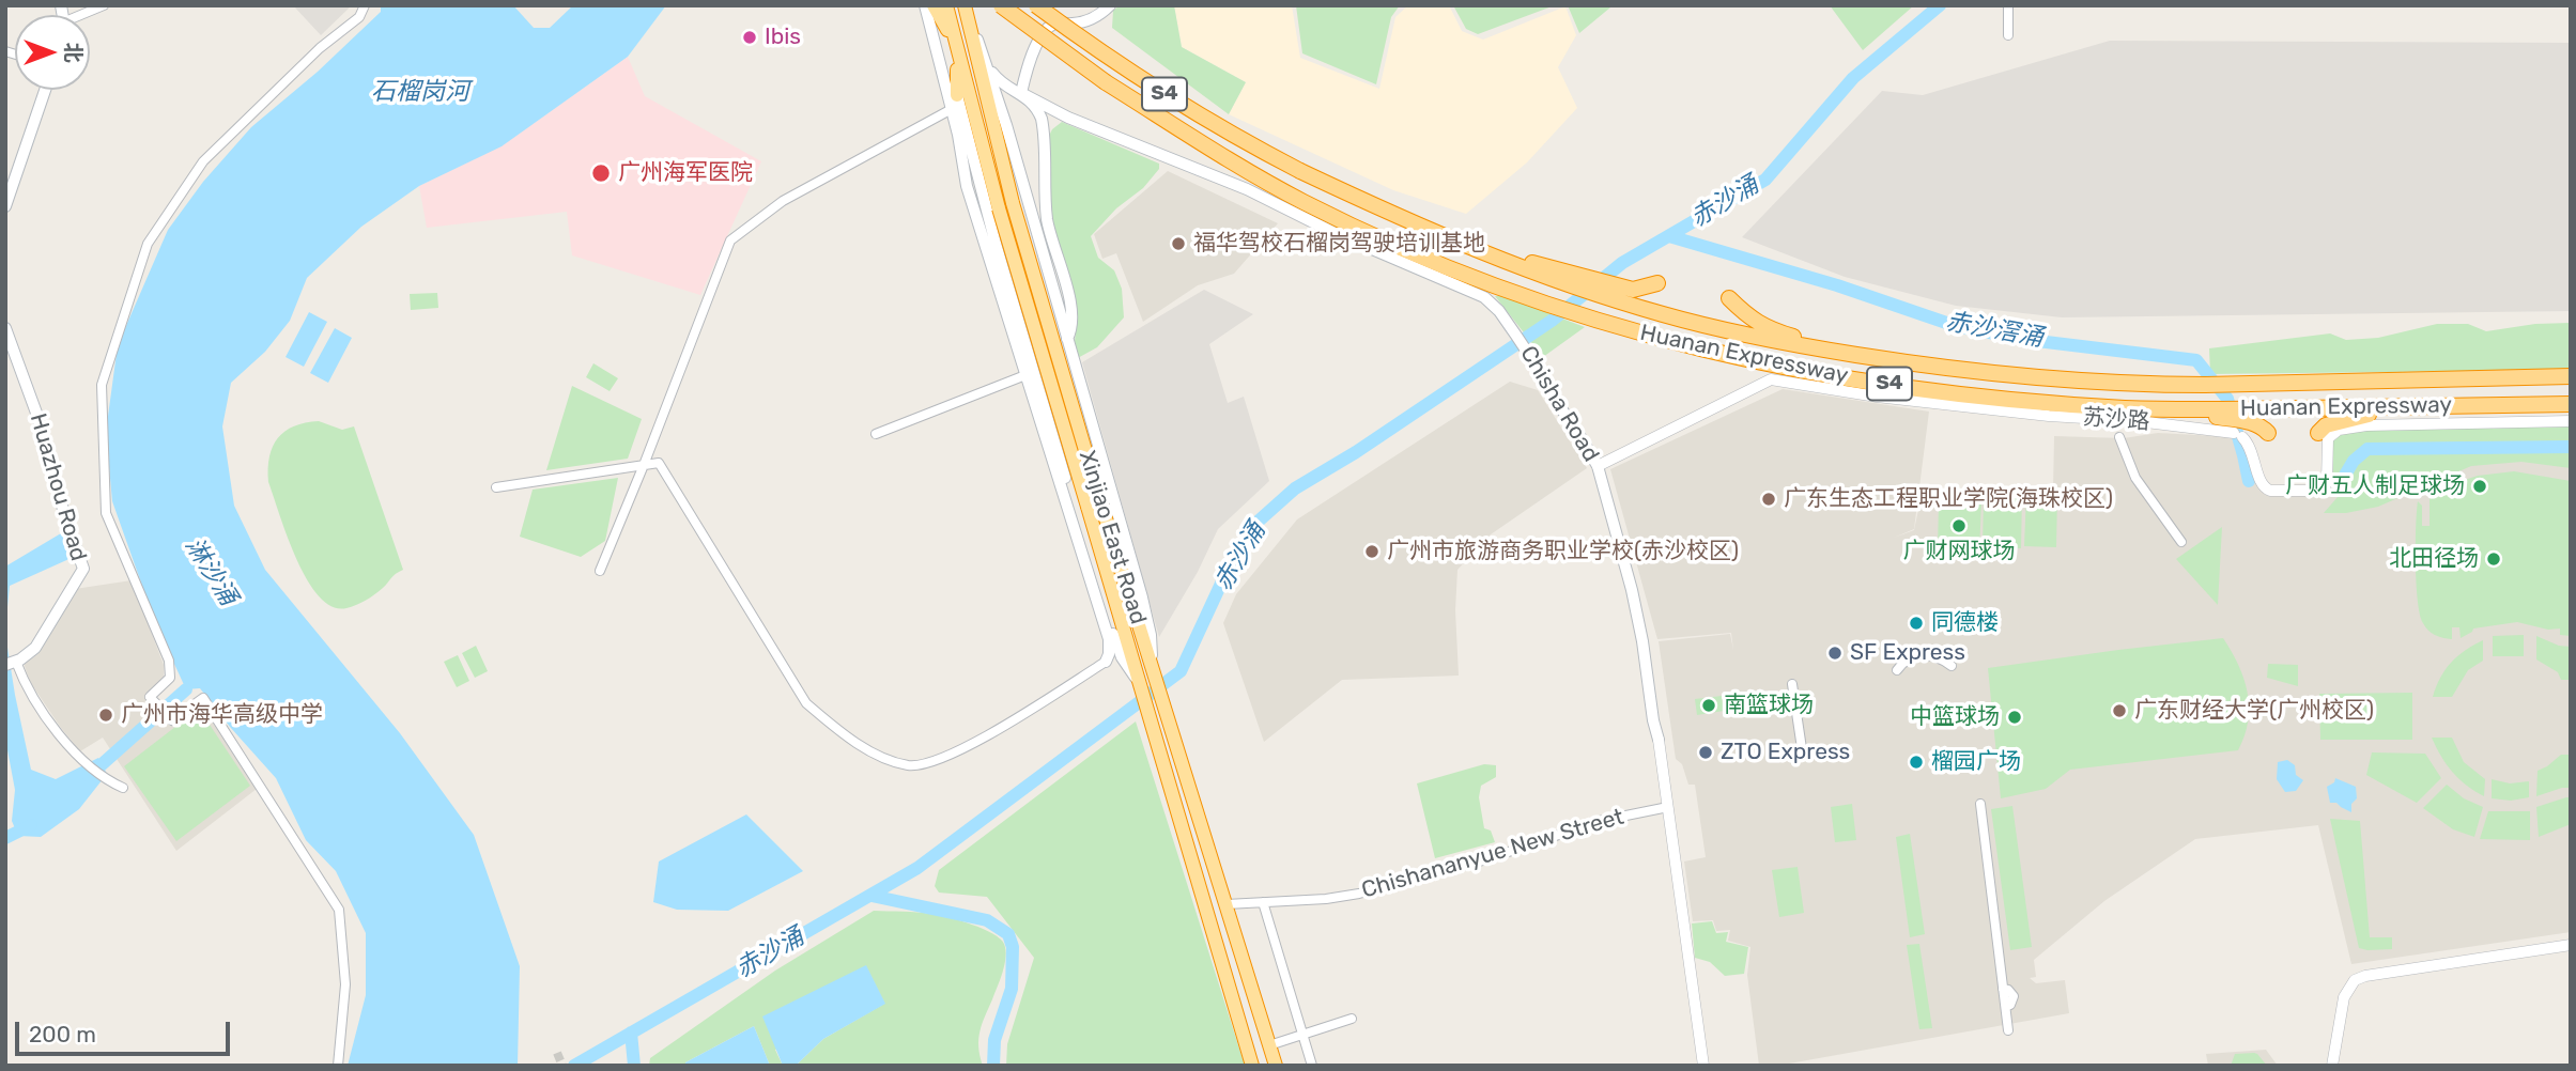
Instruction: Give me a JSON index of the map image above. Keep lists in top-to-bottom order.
{
  "streets": {
    "highway": ["S4", "Huanan Expressway", "Xinjiao East Road"],
    "main road": ["Chisha Road", "Huazhou Road"],
    "street": ["苏沙路", "Chishananyue New Street"]
  },
  "crossings": [
    ["Chisha Road", "苏沙路"],
    ["Chisha Road", "Chishananyue New Street"],
    ["Xinjiao East Road", "Chishananyue New Street"]
  ],
  "water": [
    "石榴岗河",
    "赤沙涌",
    "赤沙滘涌",
    "淋沙涌"
  ],
  "places": [
    "Ibis",
    "广州海军医院",
    "福华驾校石榴岗驾驶培训基地",
    "广财五人制足球场",
    "广东生态工程职业学院(海珠校区)",
    "广财网球场",
    "广州市旅游商务职业学校(赤沙校区)",
    "北田径场",
    "同德楼",
    "SF Express",
    "南篮球场",
    "广东财经大学(广州校区)",
    "广州市海华高级中学",
    "中篮球场",
    "ZTO Express",
    "榴园广场"
  ],
  "scale_bar": "200 m",
  "north": "right"
}
